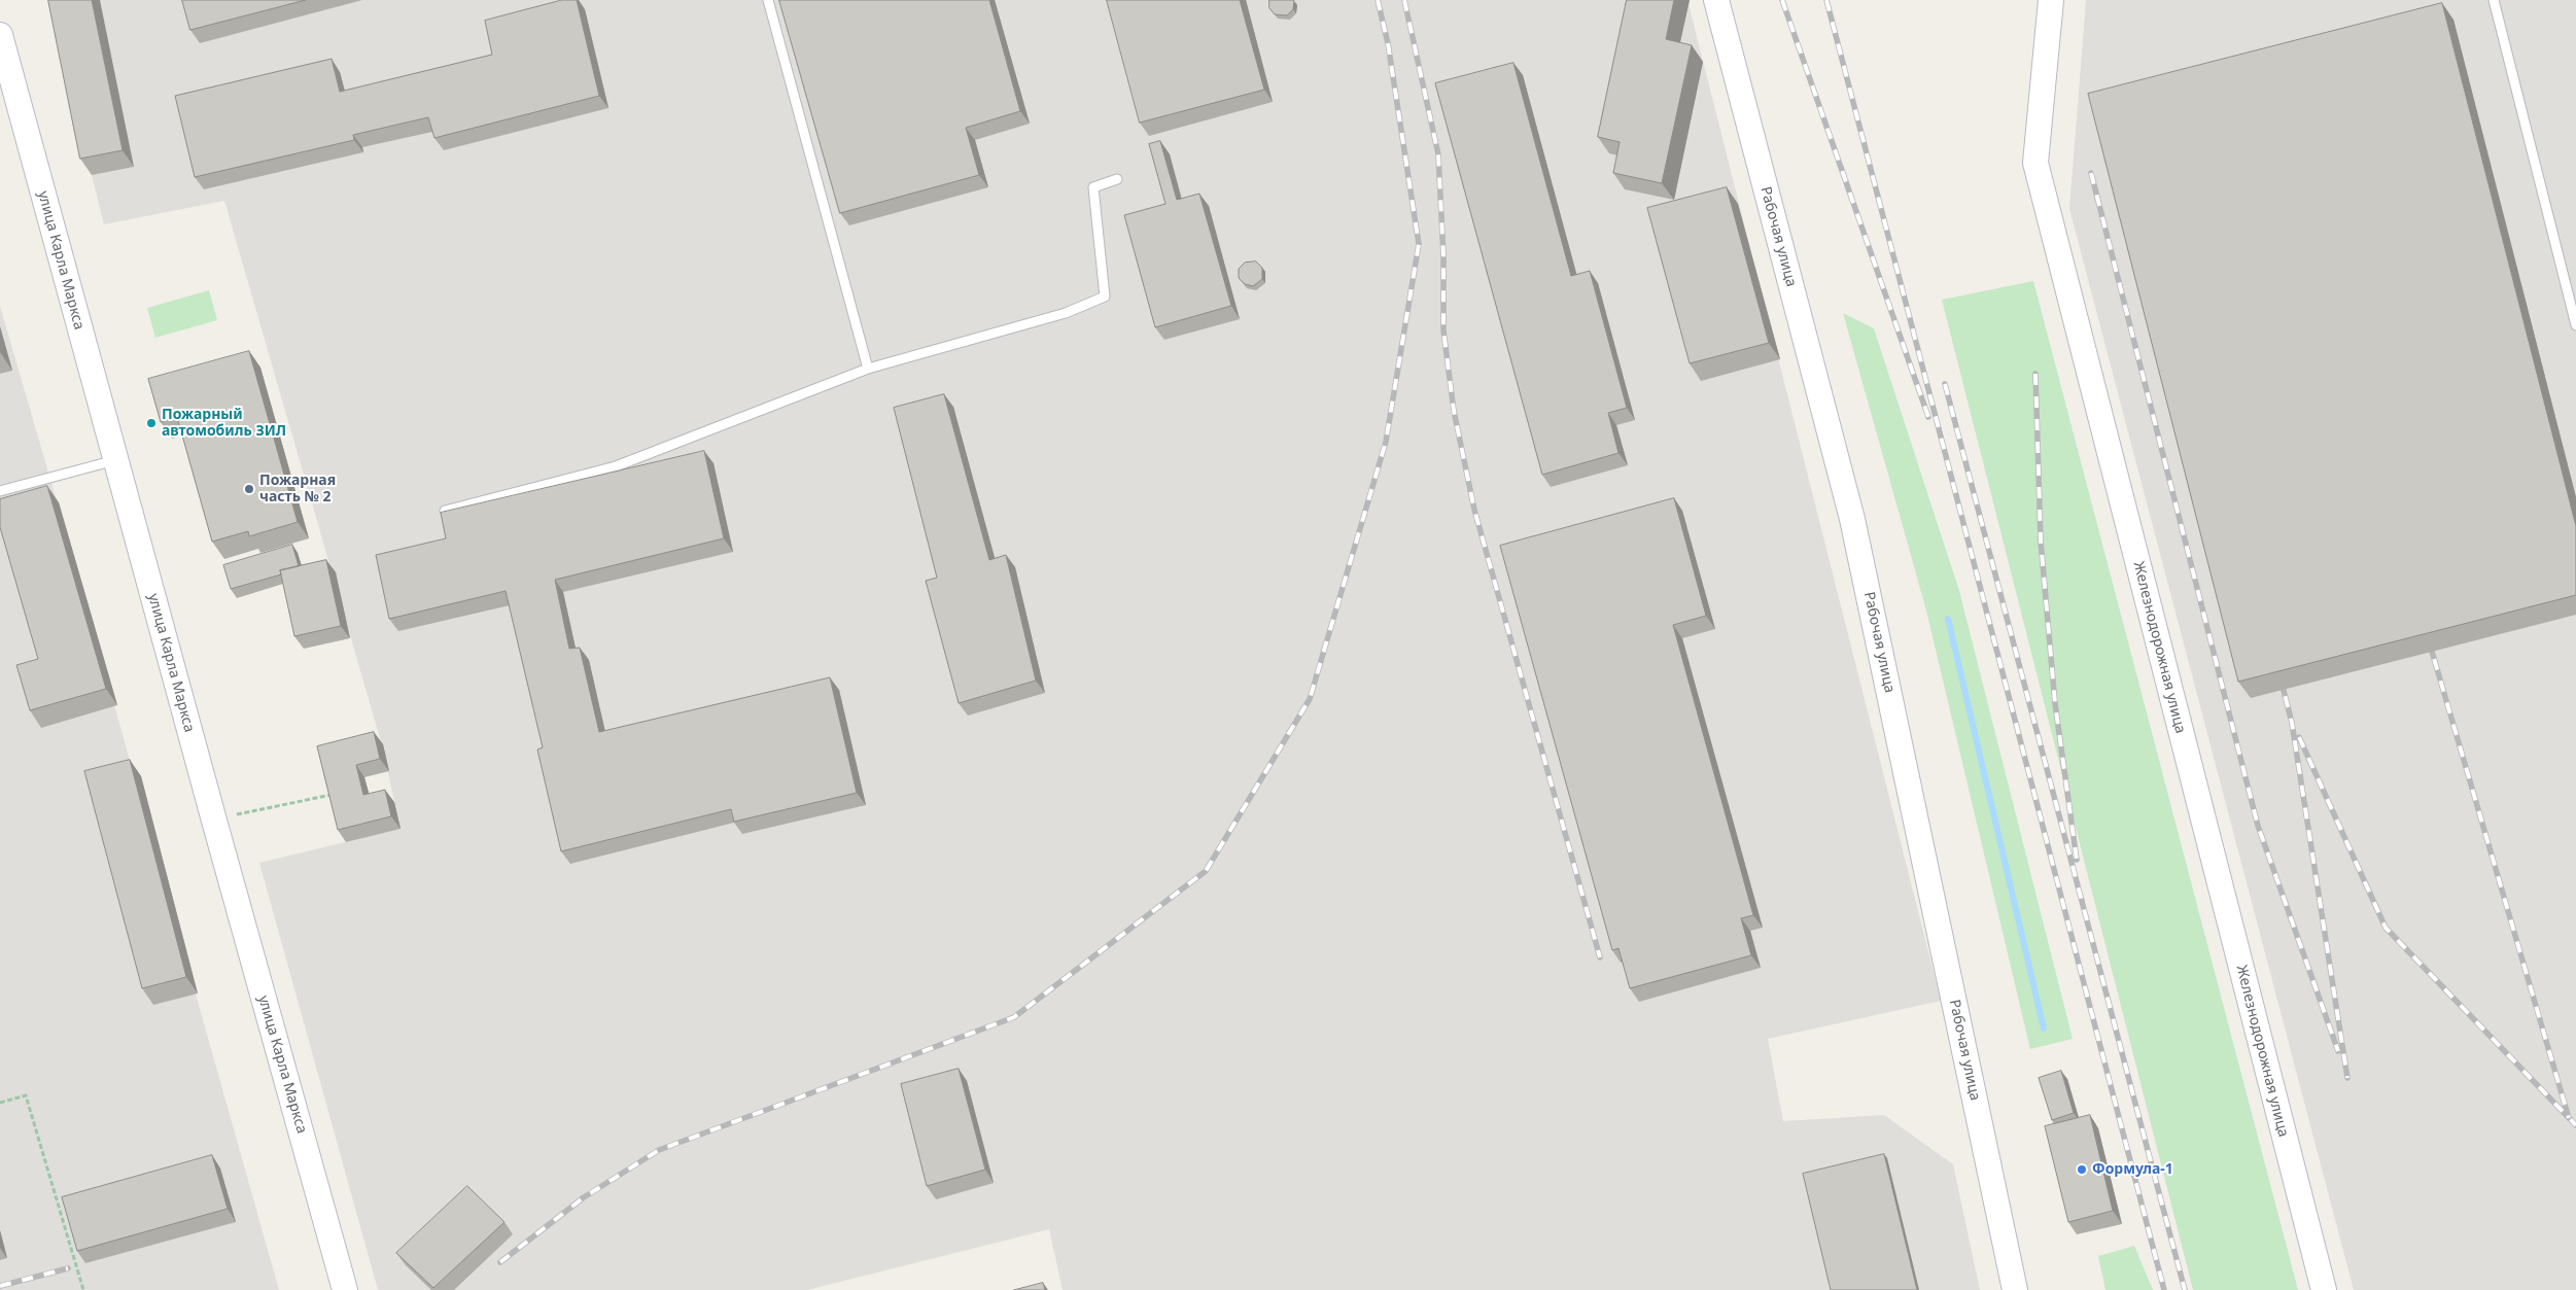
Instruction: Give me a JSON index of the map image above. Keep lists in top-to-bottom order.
{
  "streets": {
    "street": ["Рабочая улица", "улица Карла Маркса", "Железнодорожная улица"]
  },
  "places": ["Пожарный автомобиль ЗИЛ", "Пожарная часть № 2", "Формула-1"]
}
